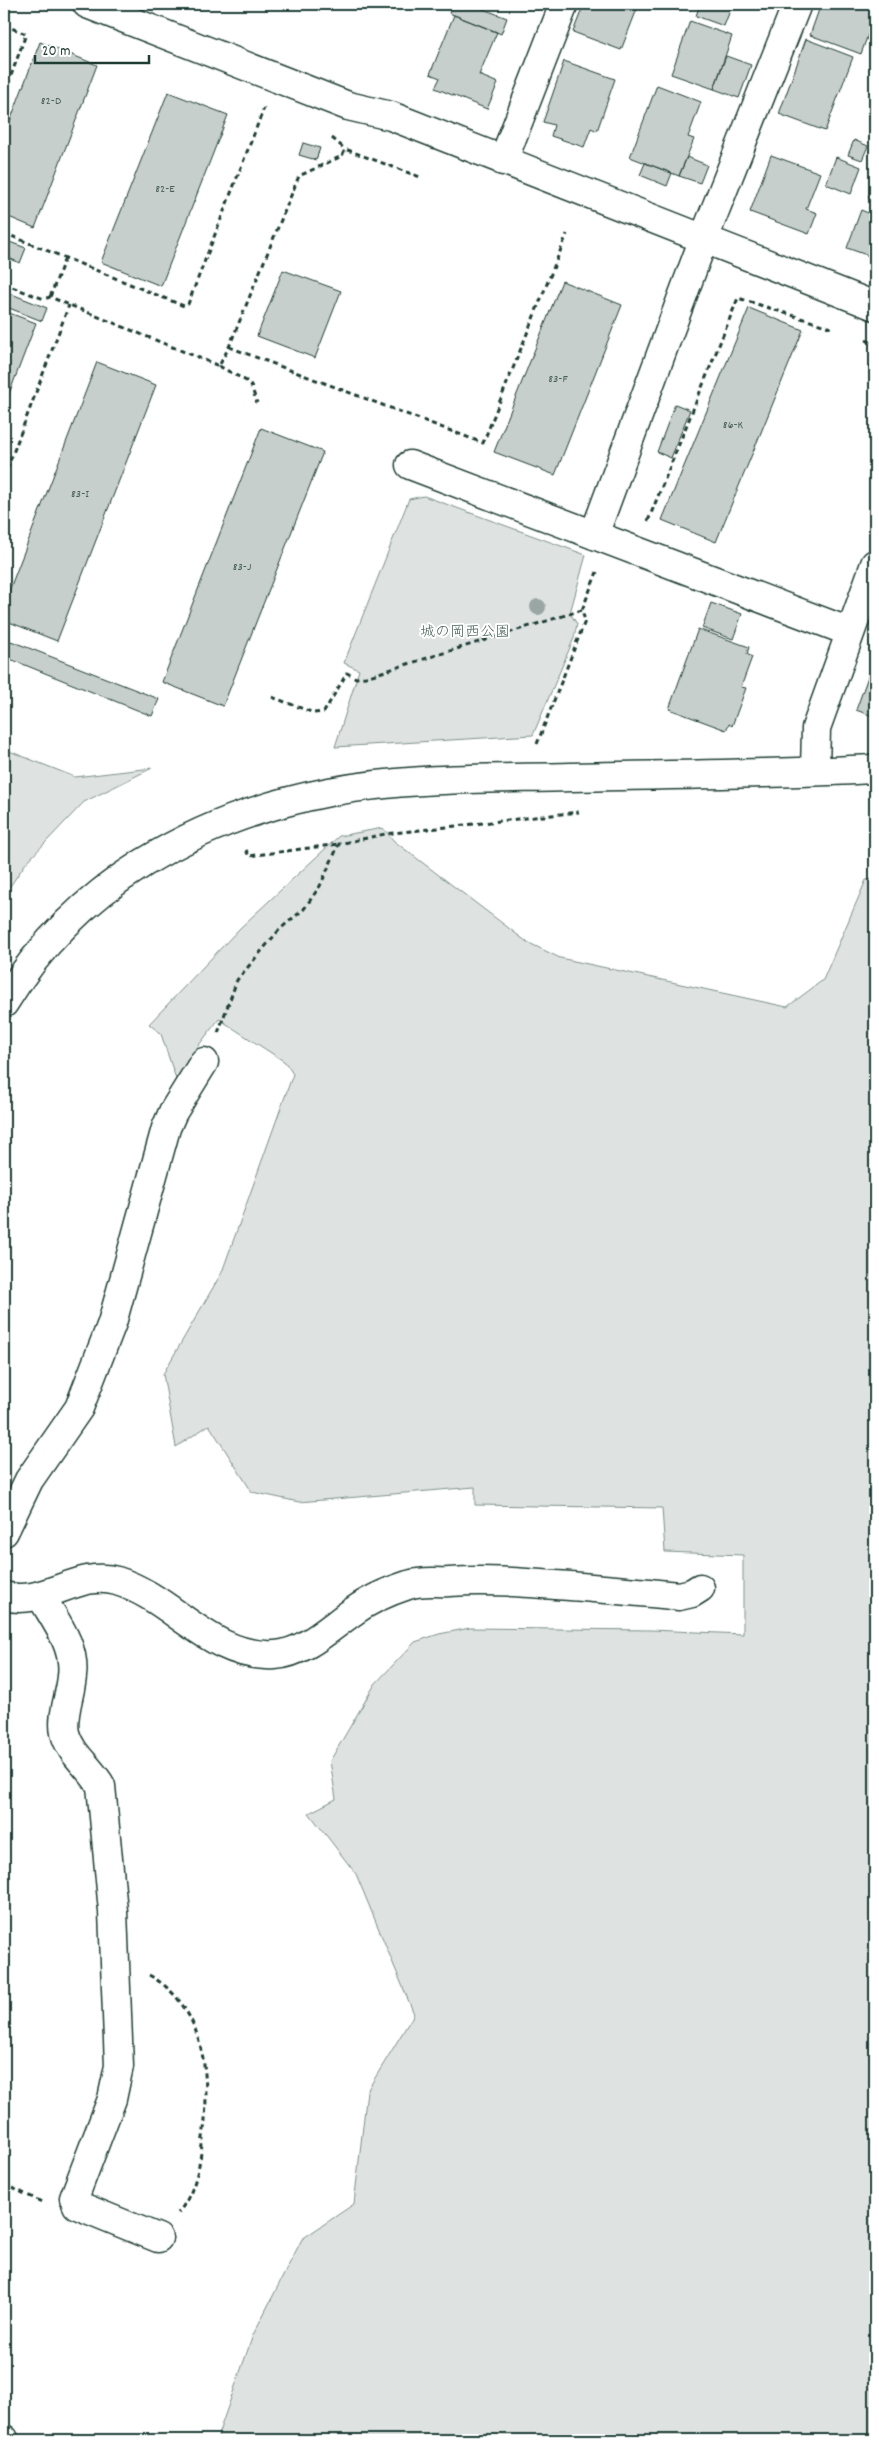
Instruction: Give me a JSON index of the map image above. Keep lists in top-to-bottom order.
{
  "parks": ["城の岡西公園"],
  "house_numbers": [
    "82-D",
    "82-E",
    "83-F",
    "86-K",
    "83-I",
    "83-J"
  ],
  "scale_bar": "20 m"
}
